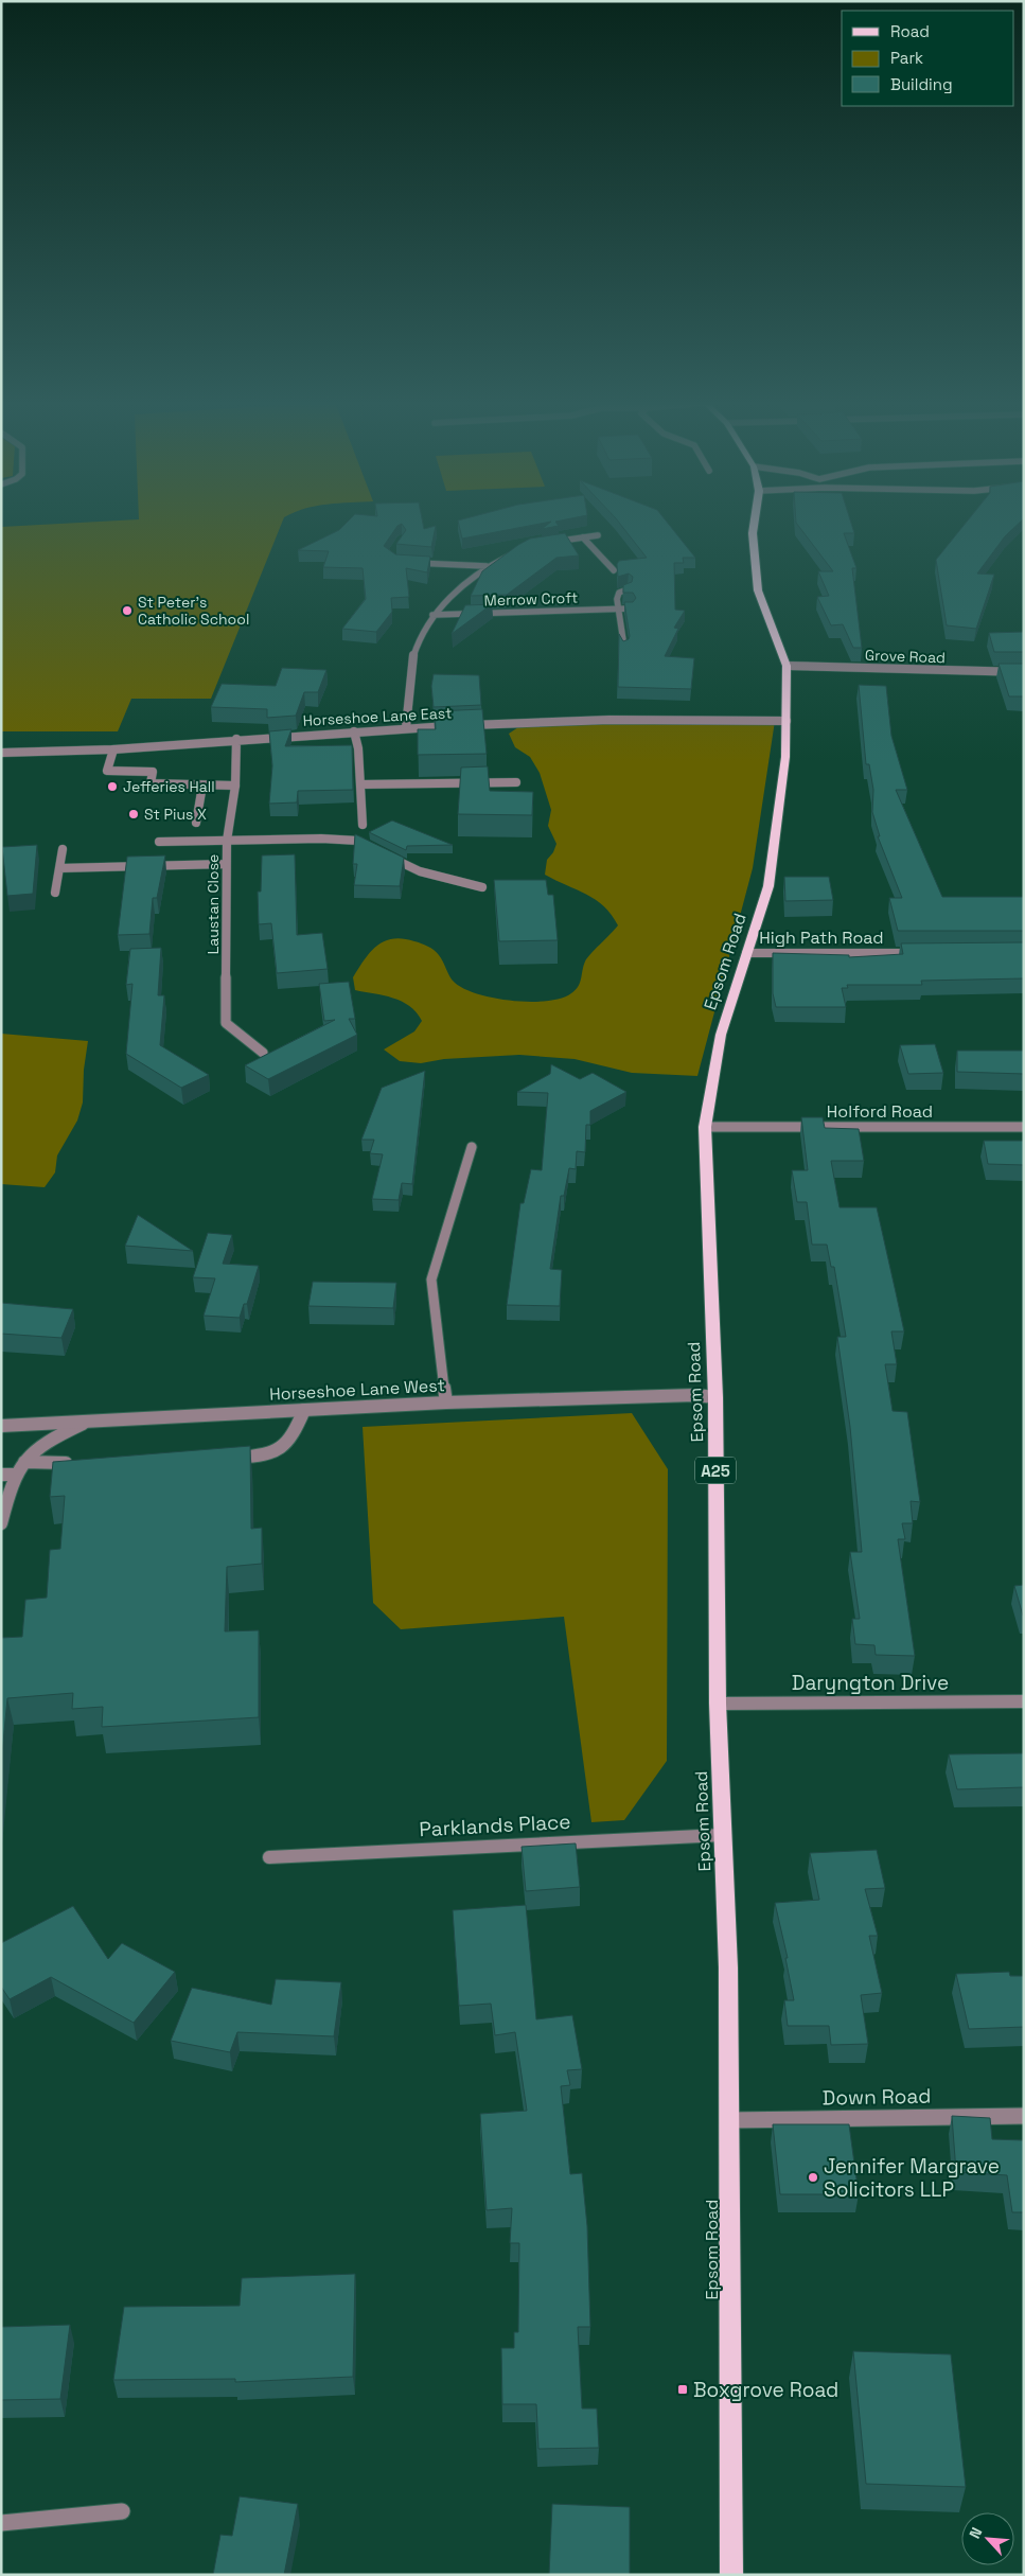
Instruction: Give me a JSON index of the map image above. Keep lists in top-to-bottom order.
{
  "streets": {
    "main road": ["Epsom Road", "A25"],
    "street": [
      "Merrow Croft",
      "Grove Road",
      "Horseshoe Lane East",
      "Laustan Close",
      "High Path Road",
      "Holford Road",
      "Horseshoe Lane West",
      "Daryngton Drive",
      "Parklands Place",
      "Down Road"
    ]
  },
  "crossings": [
    ["Merrow Croft", "Horseshoe Lane East"],
    ["Grove Road", "Epsom Road"],
    ["Horseshoe Lane East", "Laustan Close"],
    ["Horseshoe Lane East", "Epsom Road"],
    ["High Path Road", "Epsom Road"],
    ["Epsom Road", "Holford Road"],
    ["Epsom Road", "Horseshoe Lane West"],
    ["Epsom Road", "Daryngton Drive"],
    ["Epsom Road", "Parklands Place"],
    ["Epsom Road", "Down Road"]
  ],
  "places": {
    "other": [
      "St Peter's Catholic School",
      "Jefferies Hall",
      "St Pius X",
      "Jennifer Margrave Solicitors LLP"
    ],
    "transit": ["Boxgrove Road"]
  },
  "legend": ["Road", "Park", "Building"],
  "north": "top left"
}
